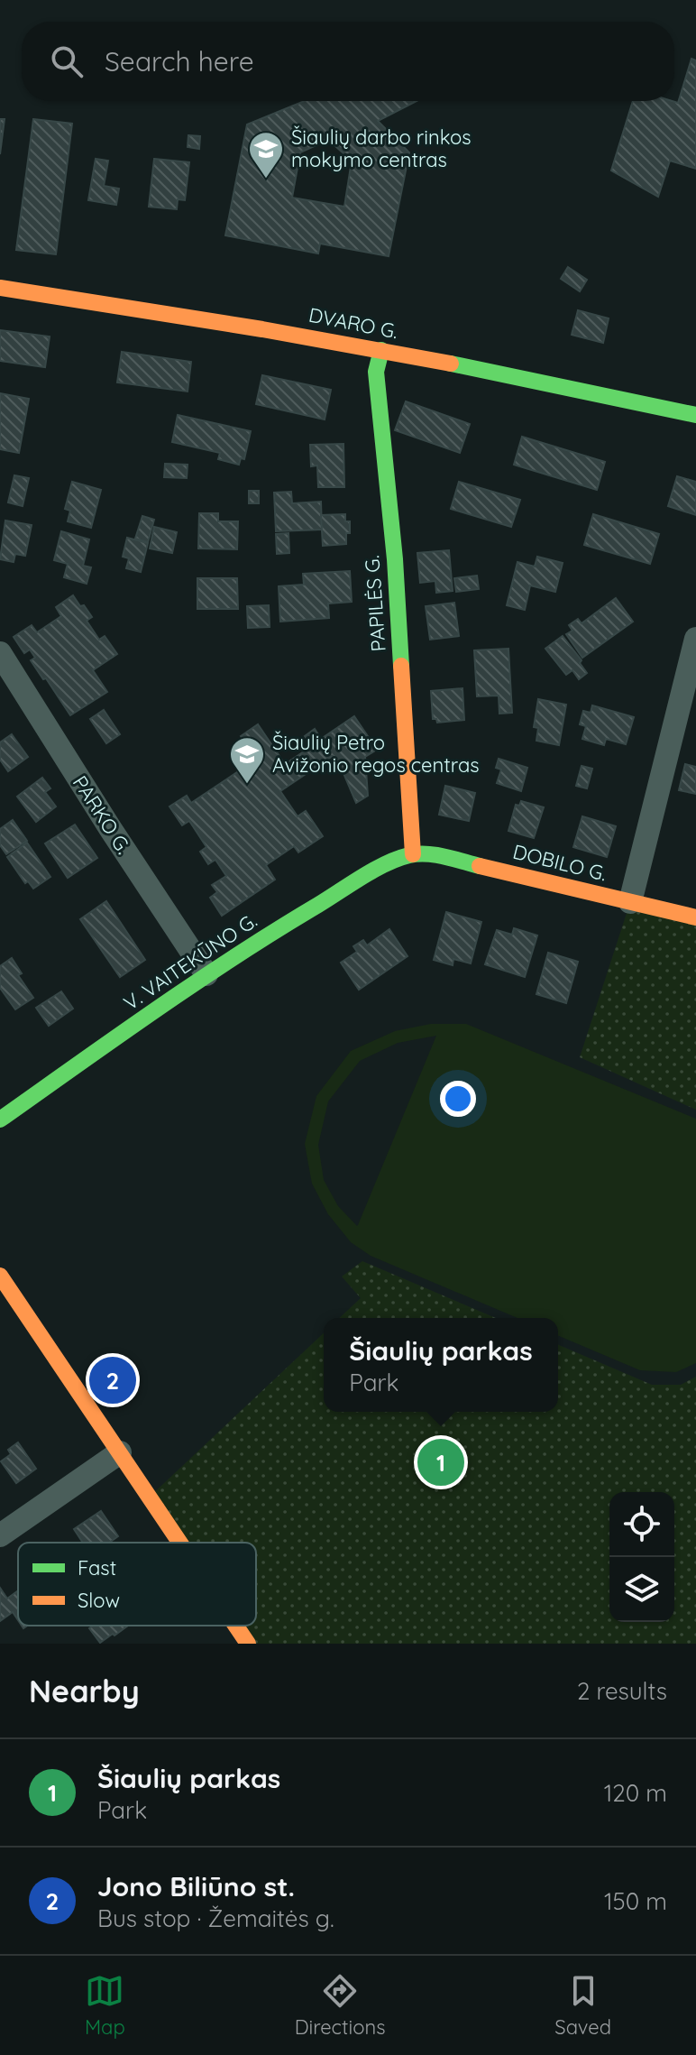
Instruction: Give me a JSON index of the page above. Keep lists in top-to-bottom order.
{
  "streets": {
    "street": [
      "DVARO G.",
      "PAPILĖS G.",
      "PARKO G.",
      "DOBILO G.",
      "V. VAITEKŪNO G."
    ]
  },
  "crossings": [
    ["DVARO G.", "PAPILĖS G."],
    ["PAPILĖS G.", "DOBILO G."],
    ["PAPILĖS G.", "V. VAITEKŪNO G."],
    ["PARKO G.", "V. VAITEKŪNO G."],
    ["DOBILO G.", "V. VAITEKŪNO G."]
  ],
  "places": {
    "school or university": ["Šiaulių darbo rinkos mokymo centras", "Šiaulių Petro Avižonio regos centras"]
  },
  "legend": ["Fast", "Slow"],
  "page": {
    "search": "Search here",
    "popup": ["Šiaulių parkas", "Park"],
    "pins": ["2", "1"],
    "heading": ["Nearby", "2 results"],
    "list": [
      {
        "mark": "1",
        "name": "Šiaulių parkas",
        "note": "Park",
        "value": "120 m"
      },
      {
        "mark": "2",
        "name": "Jono Biliūno st.",
        "note": "Bus stop · Žemaitės g.",
        "value": "150 m"
      }
    ],
    "nav": ["Map", "Directions", "Saved"]
  }
}
